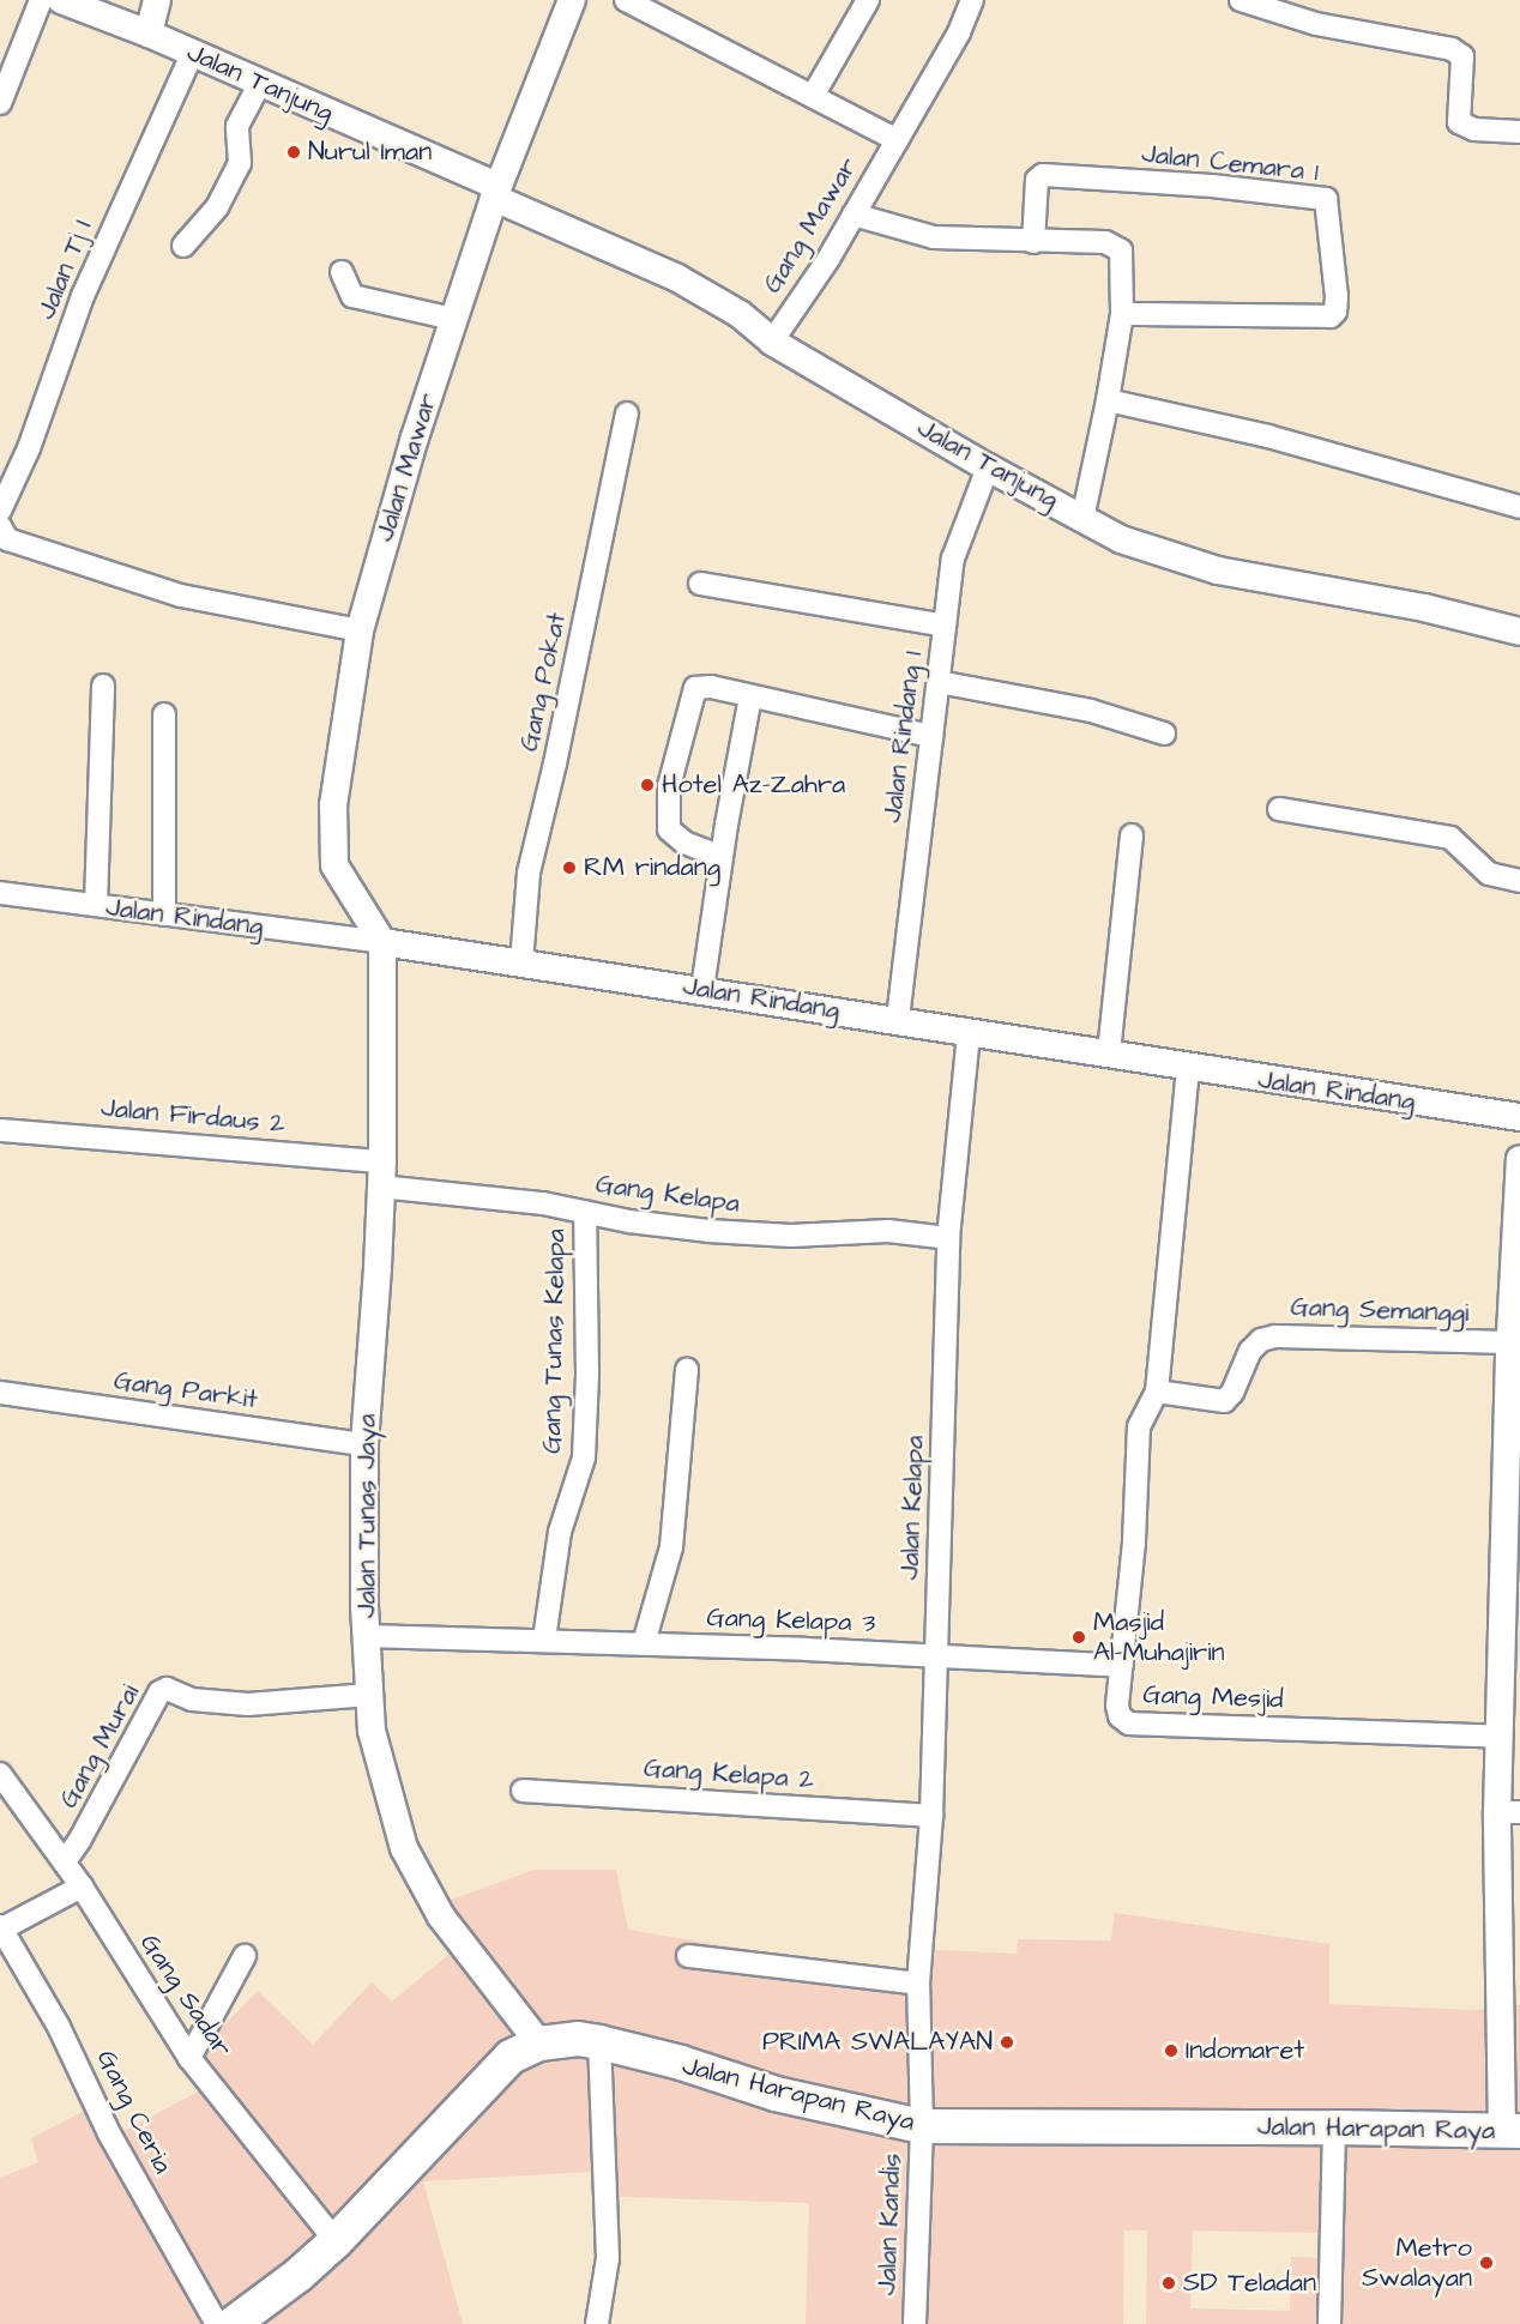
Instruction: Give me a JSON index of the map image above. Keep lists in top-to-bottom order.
{
  "streets": {
    "main road": ["Jalan Harapan Raya"],
    "street": [
      "Jalan Tanjung",
      "Jalan Cemara 1",
      "Gang Mawar",
      "Jalan Tj I",
      "Jalan Mawar",
      "Gang Pokat",
      "Jalan Rindang 1",
      "Jalan Rindang",
      "Jalan Firdaus 2",
      "Gang Kelapa",
      "Gang Semanggi",
      "Gang Tunas Kelapa",
      "Gang Parkit",
      "Jalan Kelapa",
      "Jalan Tunas Jaya",
      "Gang Kelapa 3",
      "Gang Mesjid",
      "Gang Murai",
      "Gang Kelapa 2",
      "Gang Sadar",
      "Gang Ceria",
      "Jalan Kandis"
    ]
  },
  "crossings": [
    ["Jalan Tanjung", "Gang Mawar"],
    ["Jalan Tanjung", "Jalan Tj I"],
    ["Jalan Tanjung", "Jalan Mawar"],
    ["Jalan Tanjung", "Jalan Rindang 1"],
    ["Jalan Mawar", "Jalan Rindang"],
    ["Jalan Mawar", "Jalan Tunas Jaya"],
    ["Gang Pokat", "Jalan Rindang"],
    ["Jalan Rindang 1", "Jalan Rindang"],
    ["Jalan Rindang", "Jalan Kelapa"],
    ["Jalan Rindang", "Jalan Tunas Jaya"],
    ["Jalan Firdaus 2", "Gang Kelapa"],
    ["Jalan Firdaus 2", "Jalan Tunas Jaya"],
    ["Gang Kelapa", "Gang Tunas Kelapa"],
    ["Gang Kelapa", "Jalan Kelapa"],
    ["Gang Kelapa", "Jalan Tunas Jaya"],
    ["Gang Tunas Kelapa", "Gang Kelapa 3"],
    ["Gang Parkit", "Jalan Tunas Jaya"],
    ["Jalan Kelapa", "Gang Kelapa 3"],
    ["Jalan Kelapa", "Gang Mesjid"],
    ["Jalan Kelapa", "Gang Kelapa 2"],
    ["Jalan Kelapa", "Jalan Harapan Raya"],
    ["Jalan Kelapa", "Jalan Kandis"],
    ["Jalan Tunas Jaya", "Gang Kelapa 3"],
    ["Jalan Tunas Jaya", "Gang Murai"],
    ["Jalan Tunas Jaya", "Jalan Harapan Raya"],
    ["Gang Kelapa 3", "Gang Mesjid"],
    ["Gang Murai", "Gang Sadar"],
    ["Gang Sadar", "Jalan Harapan Raya"],
    ["Jalan Harapan Raya", "Jalan Kandis"]
  ],
  "places": [
    "Nurul Iman",
    "Hotel Az-Zahra",
    "RM rindang",
    "Masjid Al-Muhajirin",
    "PRIMA SWALAYAN",
    "Indomaret",
    "Metro Swalayan",
    "SD Teladan"
  ]
}
